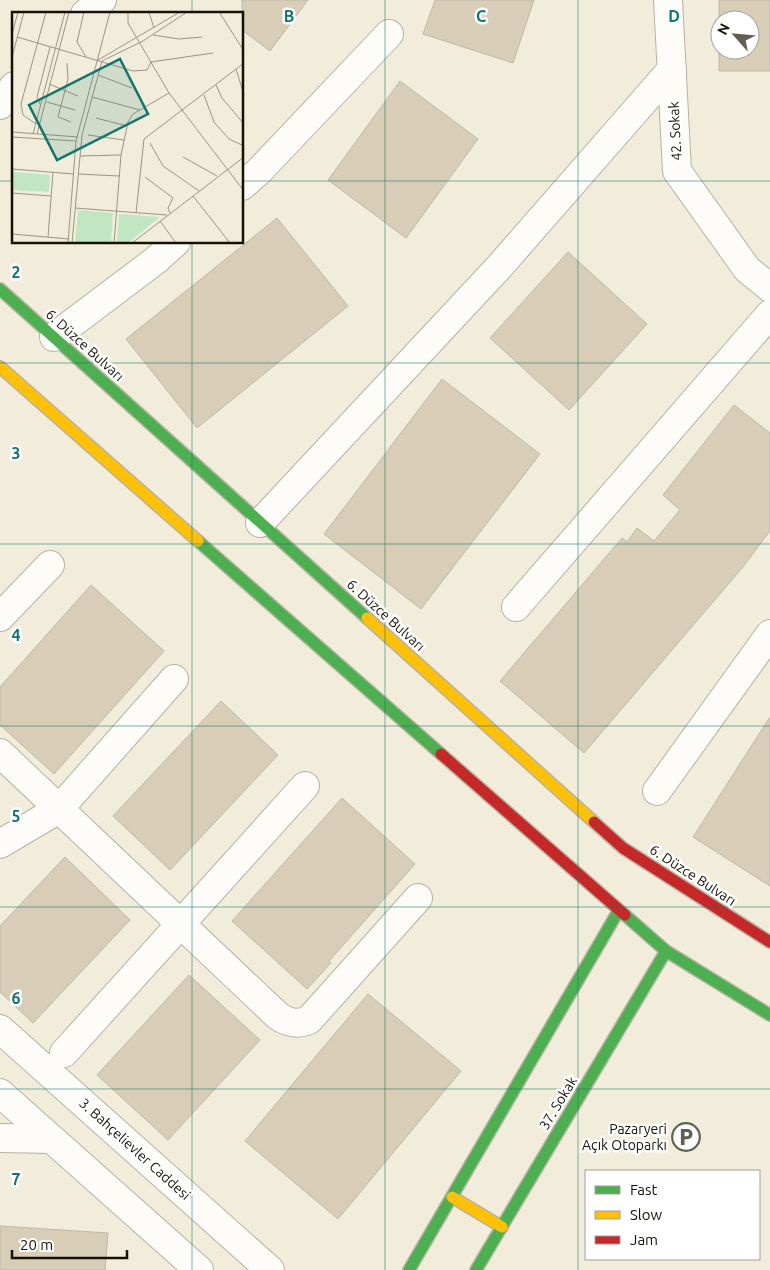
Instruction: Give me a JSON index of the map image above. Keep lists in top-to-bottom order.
{
  "streets": {
    "street": [
      "42. Sokak",
      "6. Düzce Bulvarı",
      "37. Sokak",
      "3. Bahçelievler Caddesi"
    ]
  },
  "places": {
    "parking": ["Pazaryeri Açık Otoparkı"]
  },
  "legend": ["Fast", "Slow", "Jam"],
  "scale_bar": "20 m",
  "north": "top left",
  "grid": {
    "columns": ["B", "C", "D"],
    "rows": [
      "2",
      "3",
      "4",
      "5",
      "6",
      "7"
    ]
  }
}
